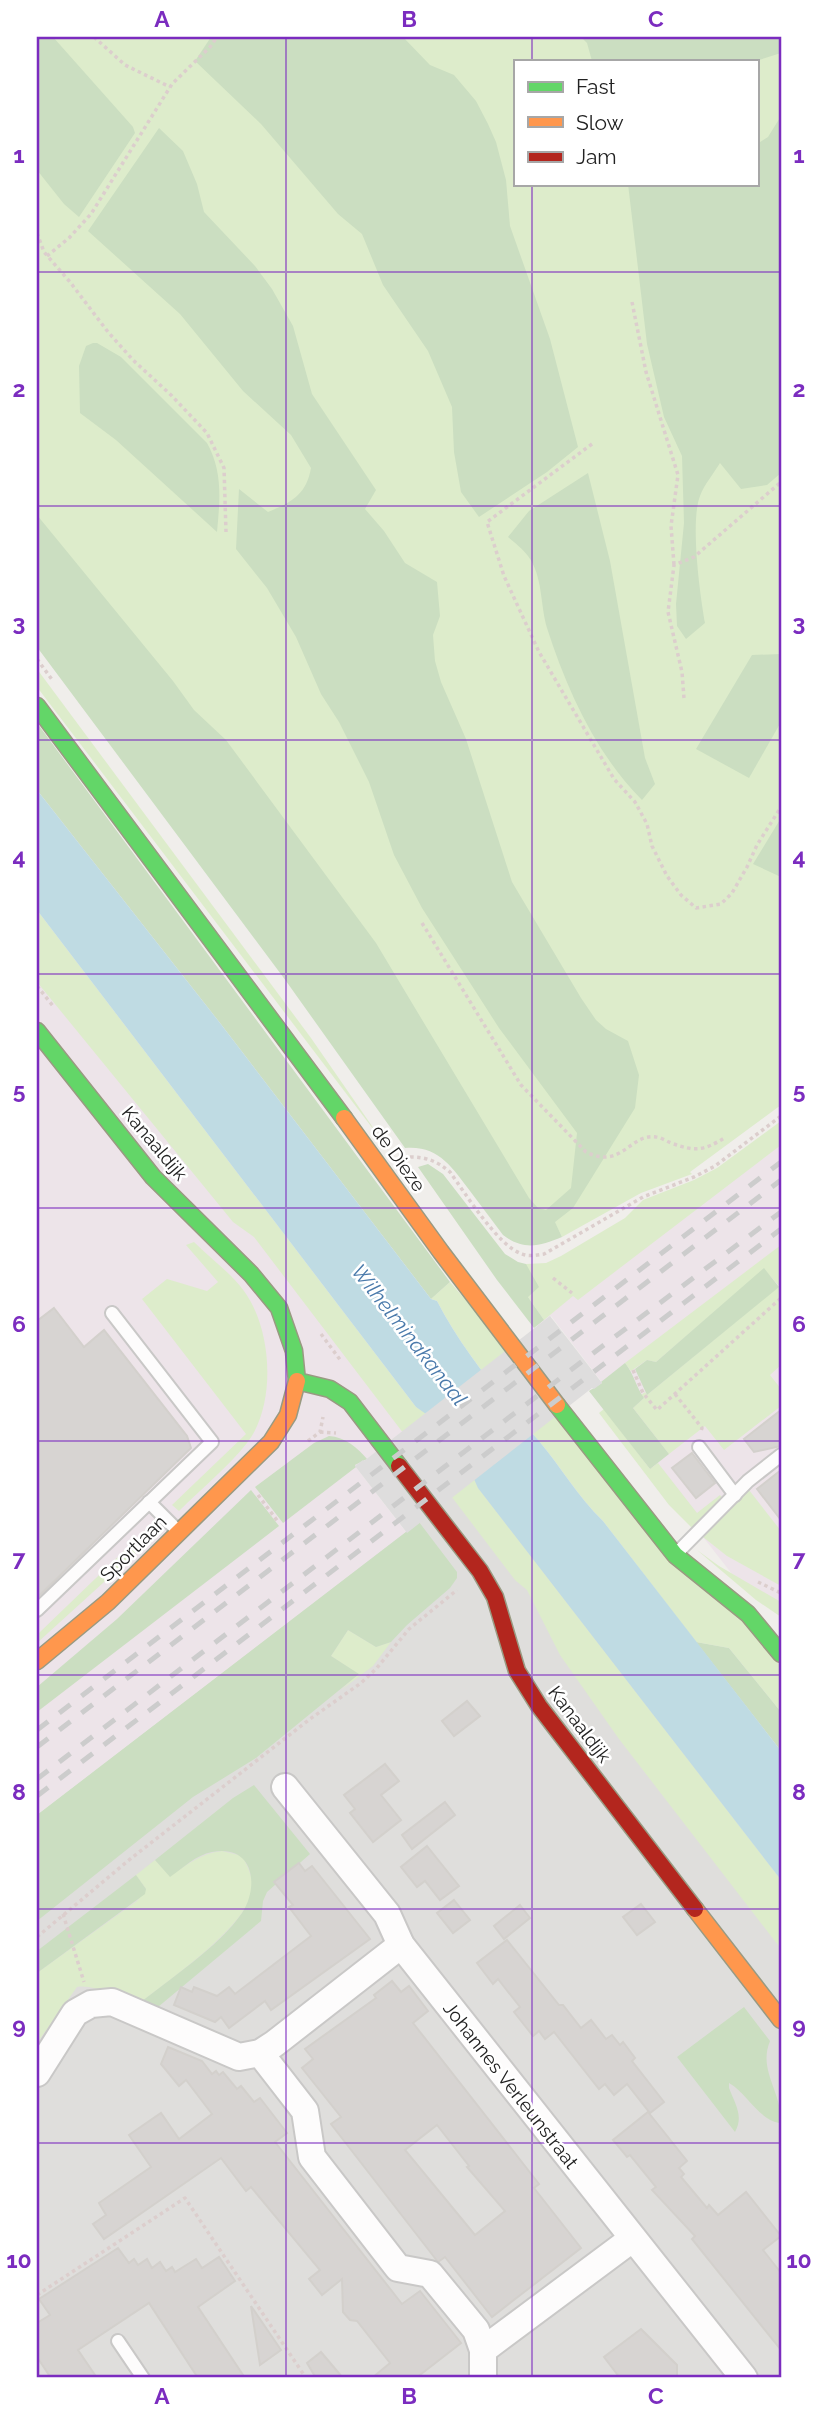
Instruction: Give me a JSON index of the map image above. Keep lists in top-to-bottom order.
{
  "streets": {
    "street": [
      "Kanaaldijk",
      "de Dieze",
      "Sportlaan",
      "Johannes Verleunstraat"
    ]
  },
  "crossings": [
    ["Kanaaldijk", "Sportlaan"]
  ],
  "water": ["Wilhelminakanaal"],
  "legend": ["Fast", "Slow", "Jam"],
  "grid": {
    "columns": ["A", "B", "C"],
    "rows": [
      "1",
      "2",
      "3",
      "4",
      "5",
      "6",
      "7",
      "8",
      "9",
      "10"
    ]
  }
}
